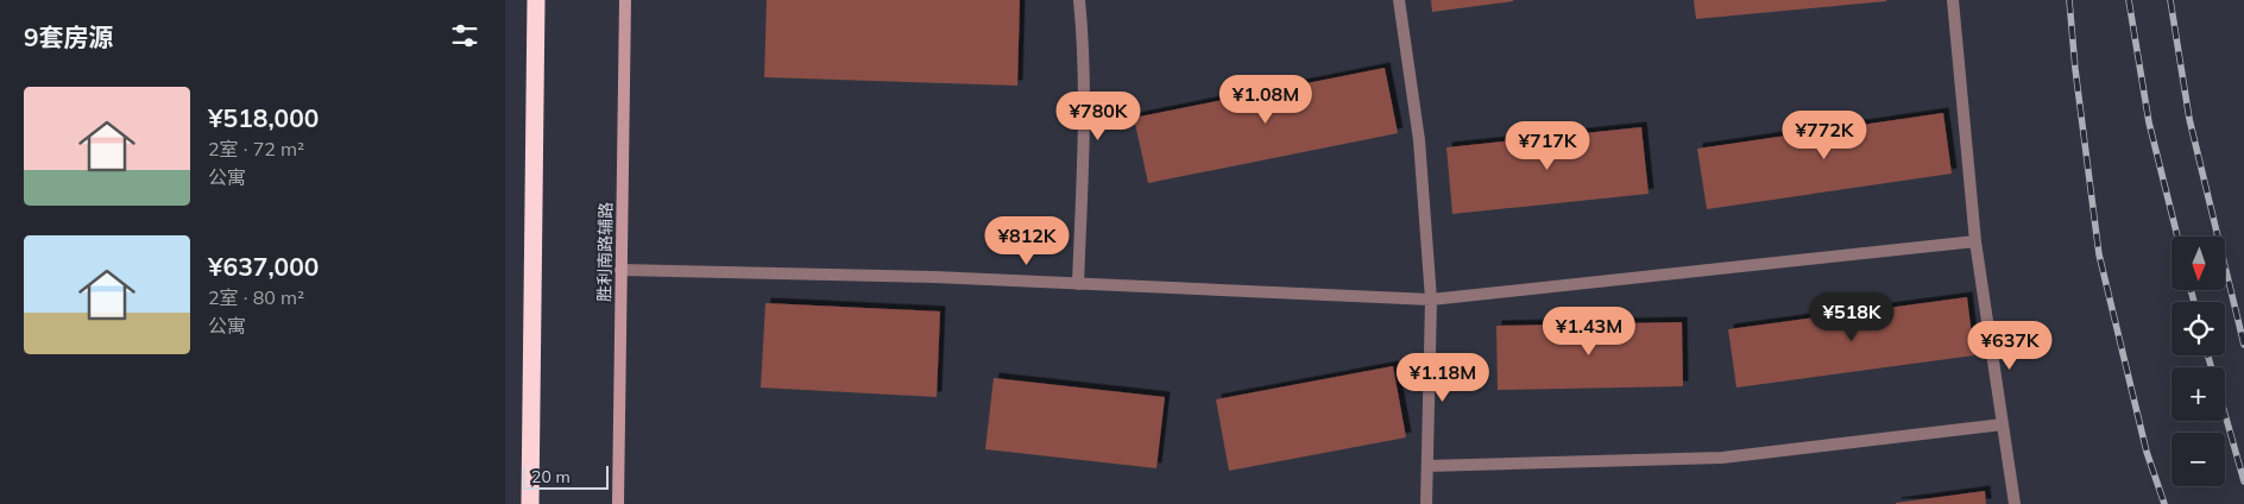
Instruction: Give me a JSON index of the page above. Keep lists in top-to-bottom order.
{
  "streets": {
    "main road": ["胜利南路辅路"]
  },
  "scale_bar": "20 m",
  "north": "bottom",
  "page": {
    "heading": "9套房源",
    "list": [
      {
        "name": "¥518,000",
        "note": "2室 · 72 m² · 公寓"
      },
      {
        "name": "¥637,000",
        "note": "2室 · 80 m² · 公寓"
      }
    ],
    "price": [
      "¥1.08M",
      "¥780K",
      "¥772K",
      "¥717K",
      "¥812K",
      "¥518K",
      "¥1.43M",
      "¥637K",
      "¥1.18M"
    ],
    "map_buttons": ["+", "−"],
    "scale": "20 m"
  }
}
